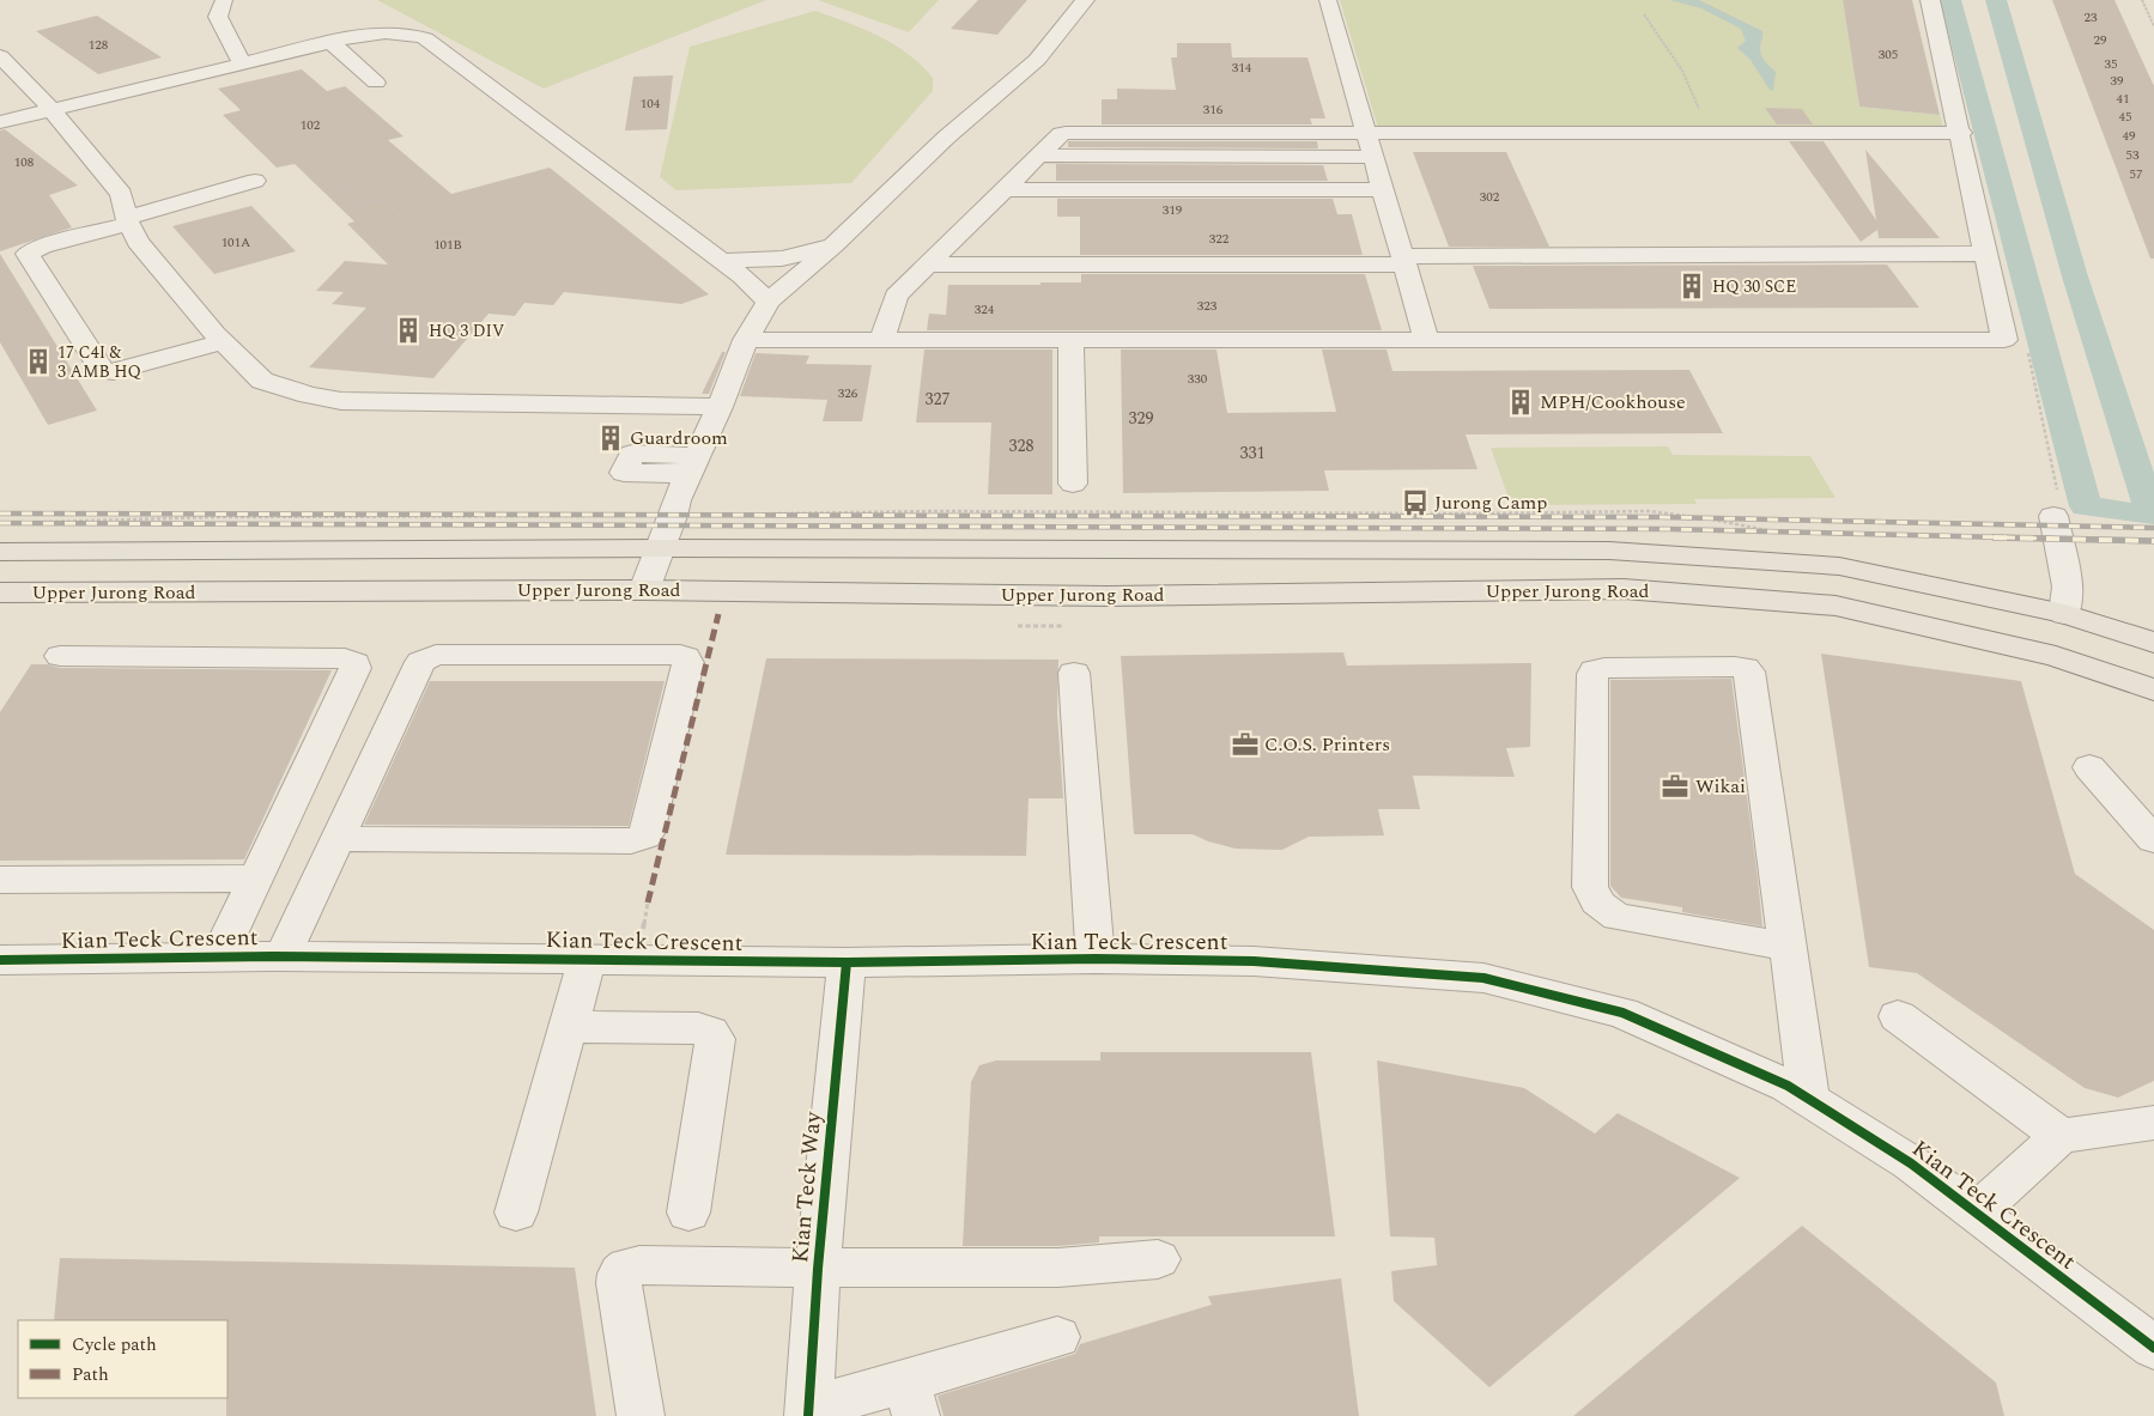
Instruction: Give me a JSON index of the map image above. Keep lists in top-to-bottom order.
{
  "streets": {
    "main road": ["Upper Jurong Road"],
    "street": ["Kian Teck Crescent", "Kian Teck Way"]
  },
  "crossings": [
    ["Kian Teck Crescent", "Kian Teck Way"]
  ],
  "places": {
    "building": [
      "HQ 30 SCE",
      "HQ 3 DIV",
      "17 C4I & 3 AMB HQ",
      "MPH/Cookhouse",
      "Guardroom"
    ],
    "bus stop": ["Jurong Camp"],
    "office": ["C.O.S. Printers", "Wikai"]
  },
  "house_numbers": [
    "23",
    "29",
    "128",
    "305",
    "35",
    "314",
    "39",
    "41",
    "104",
    "316",
    "45",
    "102",
    "49",
    "53",
    "108",
    "57",
    "302",
    "319",
    "322",
    "101A",
    "101B",
    "323",
    "324",
    "330",
    "326",
    "327",
    "329",
    "328",
    "331"
  ],
  "legend": ["Cycle path", "Path"]
}
